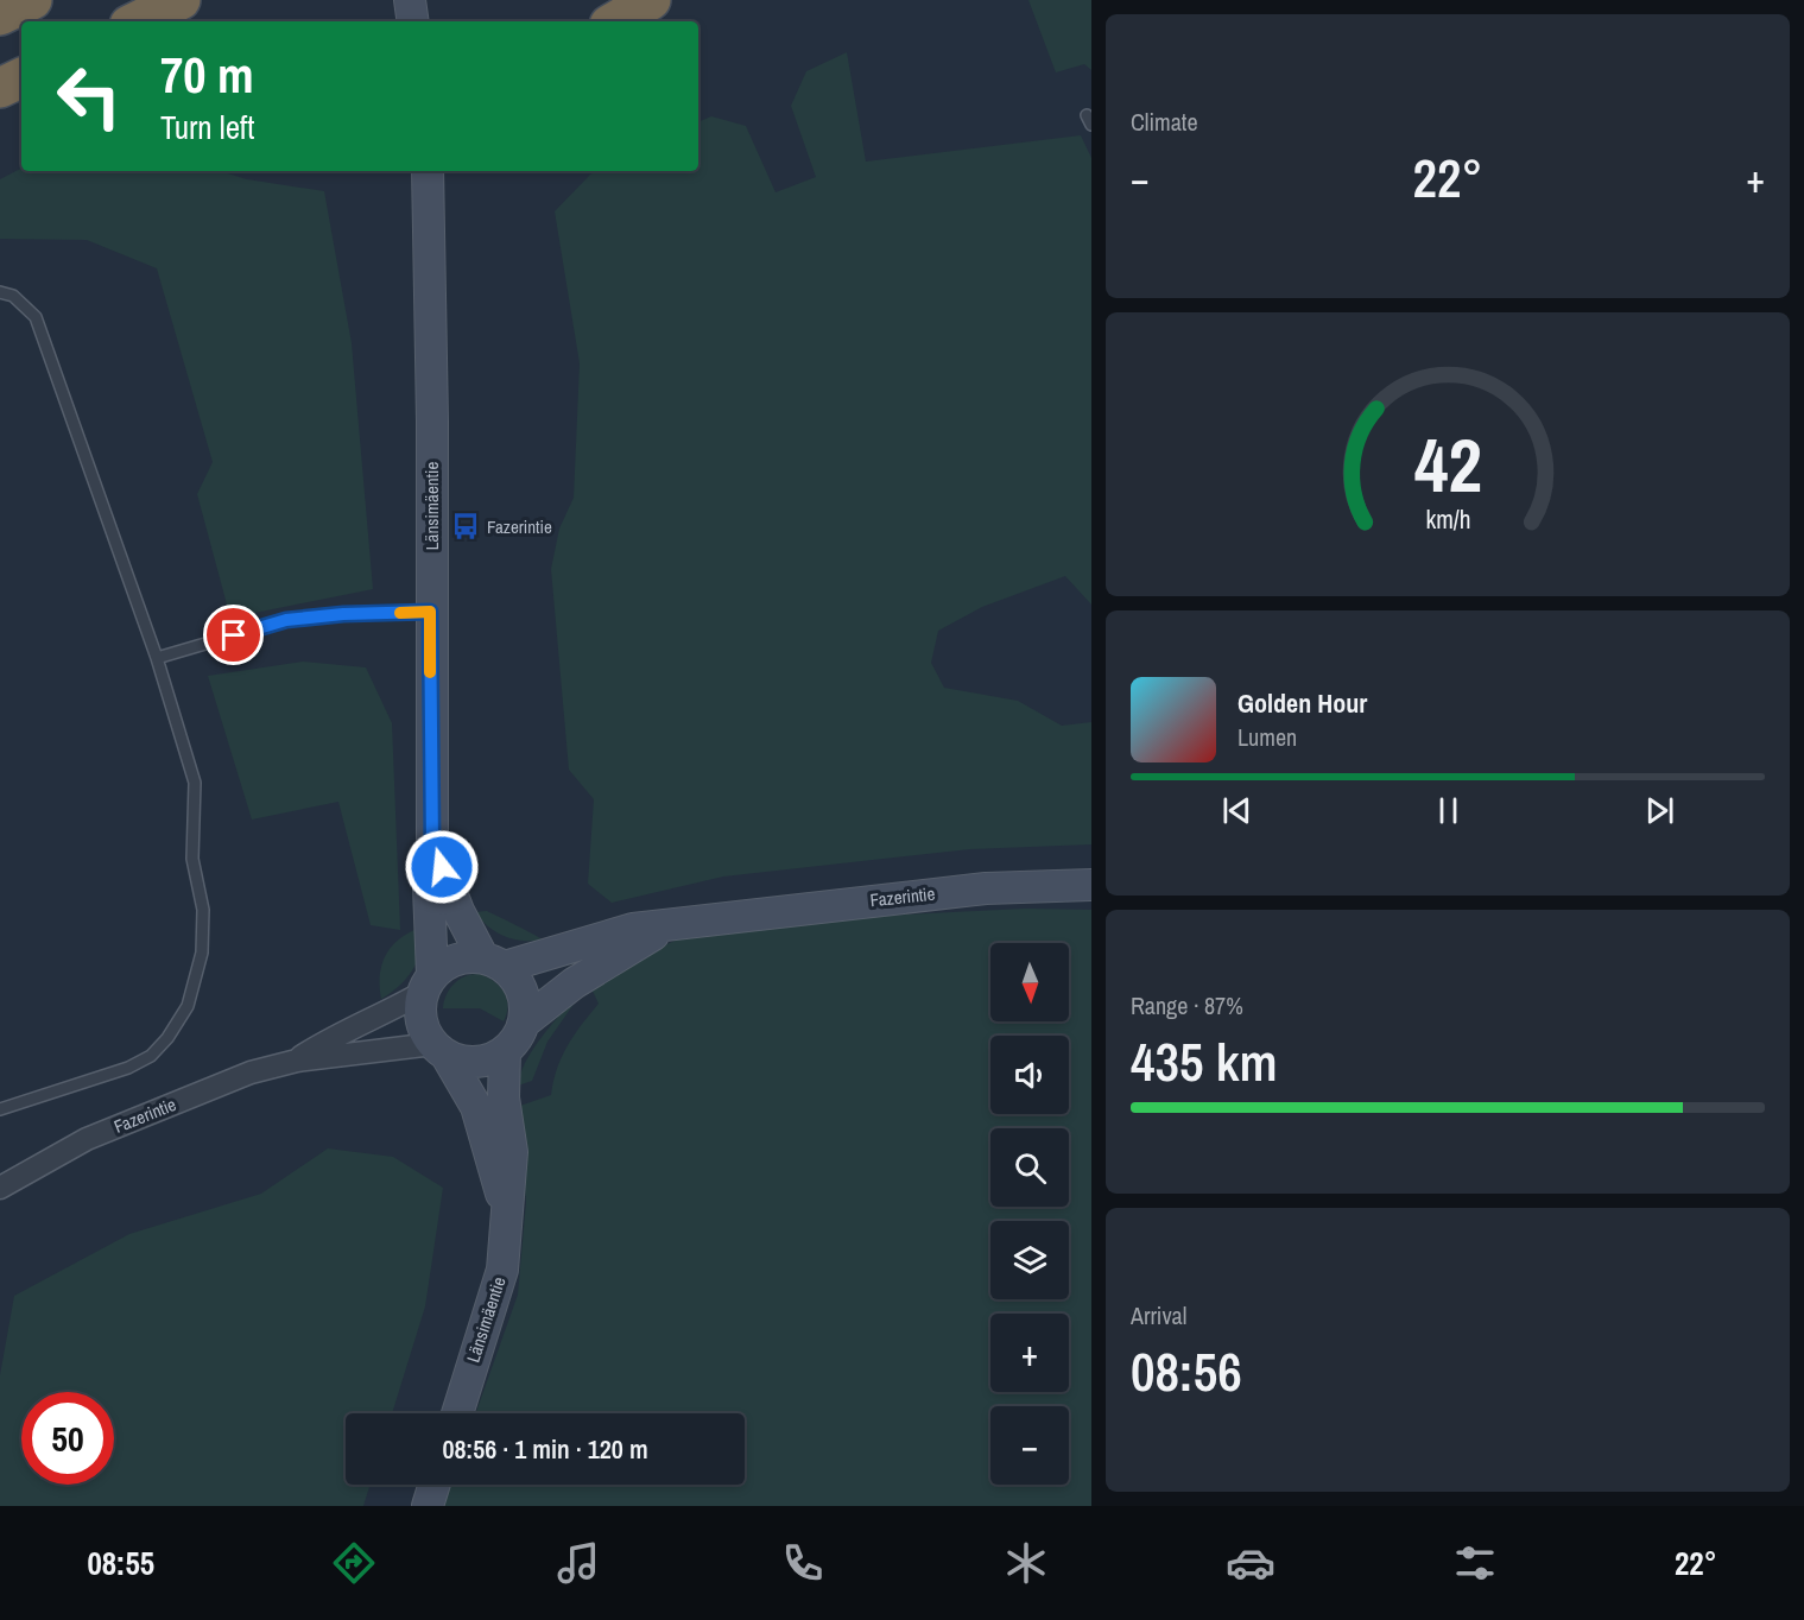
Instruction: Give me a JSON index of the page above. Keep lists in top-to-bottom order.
{
  "streets": {
    "main road": ["Länsimäentie", "Fazerintie"]
  },
  "crossings": [
    ["Länsimäentie", "Fazerintie"]
  ],
  "places": {
    "bus stop": ["Fazerintie"]
  },
  "north": "bottom",
  "page": {
    "tile": [
      "Climate",
      ["Range · 87%", "435 km"],
      ["Arrival", "08:56"]
    ],
    "turn": ["70 m", "Turn left"],
    "heat": ["−", "22°", "+"],
    "song": ["Golden Hour", "Lumen"],
    "map_buttons": ["+", "−"],
    "limit": "50",
    "trip": "08:56 · 1 min · 120 m",
    "tabs": ["08:55", "22°"],
    "gauge": ["42", "km/h"]
  }
}
